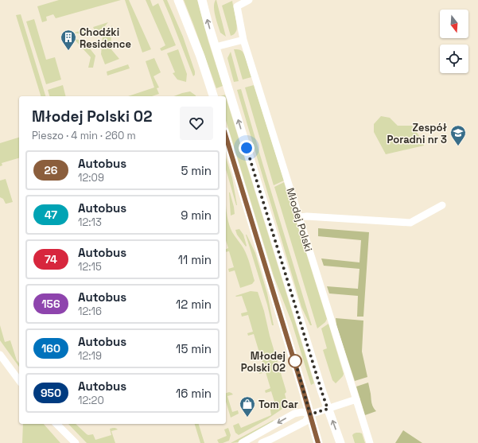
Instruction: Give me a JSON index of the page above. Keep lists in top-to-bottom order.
{
  "streets": {
    "street": ["Młodej Polski"]
  },
  "places": {
    "building": ["Chodźki Residence"],
    "school or university": ["Zespół Poradni nr 3"],
    "other": ["Młodej Polski 02"],
    "shop": ["Tom Car"]
  },
  "lines": ["bus line 26"],
  "north": "bottom",
  "page": {
    "heading": ["Młodej Polski 02", "Pieszo · 4 min · 260 m"],
    "list": [
      {
        "mark": "26",
        "name": "Autobus",
        "note": "12:09",
        "value": "5 min"
      },
      {
        "mark": "47",
        "name": "Autobus",
        "note": "12:13",
        "value": "9 min"
      },
      {
        "mark": "74",
        "name": "Autobus",
        "note": "12:15",
        "value": "11 min"
      },
      {
        "mark": "156",
        "name": "Autobus",
        "note": "12:16",
        "value": "12 min"
      },
      {
        "mark": "160",
        "name": "Autobus",
        "note": "12:19",
        "value": "15 min"
      },
      {
        "mark": "950",
        "name": "Autobus",
        "note": "12:20",
        "value": "16 min"
      }
    ]
  }
}
